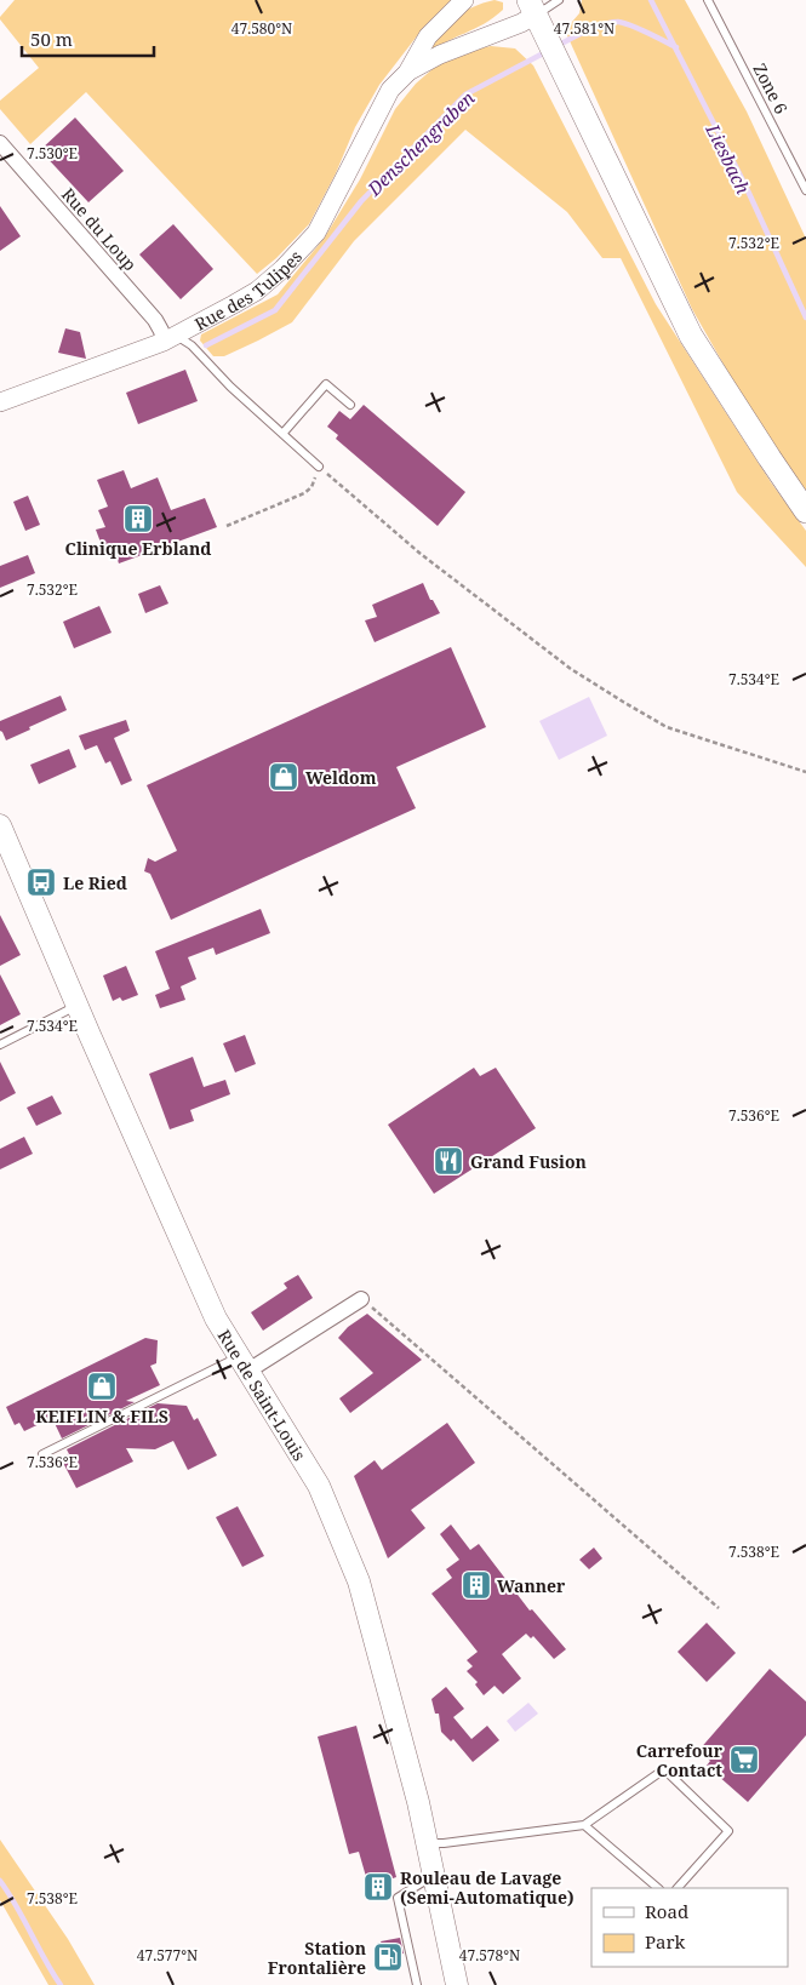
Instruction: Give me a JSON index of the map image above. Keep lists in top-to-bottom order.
{
  "streets": {
    "main road": ["Rue de Saint-Louis"],
    "street": ["Rue du Loup", "Rue des Tulipes"],
    "lane": ["Zone 6"]
  },
  "crossings": [
    ["Rue du Loup", "Rue des Tulipes"]
  ],
  "water": ["Denschengraben", "Liesbach"],
  "places": {
    "building": ["Clinique Erbland", "Wanner", "Rouleau de Lavage (Semi-Automatique)"],
    "shop": ["Weldom", "KEIFLIN & FILS"],
    "bus stop": ["Le Ried"],
    "restaurant": ["Grand Fusion"],
    "supermarket": ["Carrefour Contact"],
    "fuel station": ["Station Frontalière"]
  },
  "legend": ["Road", "Park"],
  "scale_bar": "50 m",
  "coordinates": [
    "47.580°N",
    "47.581°N",
    "7.530°E",
    "7.532°E",
    "7.534°E",
    "7.536°E",
    "7.538°E",
    "47.577°N",
    "47.578°N"
  ]
}
